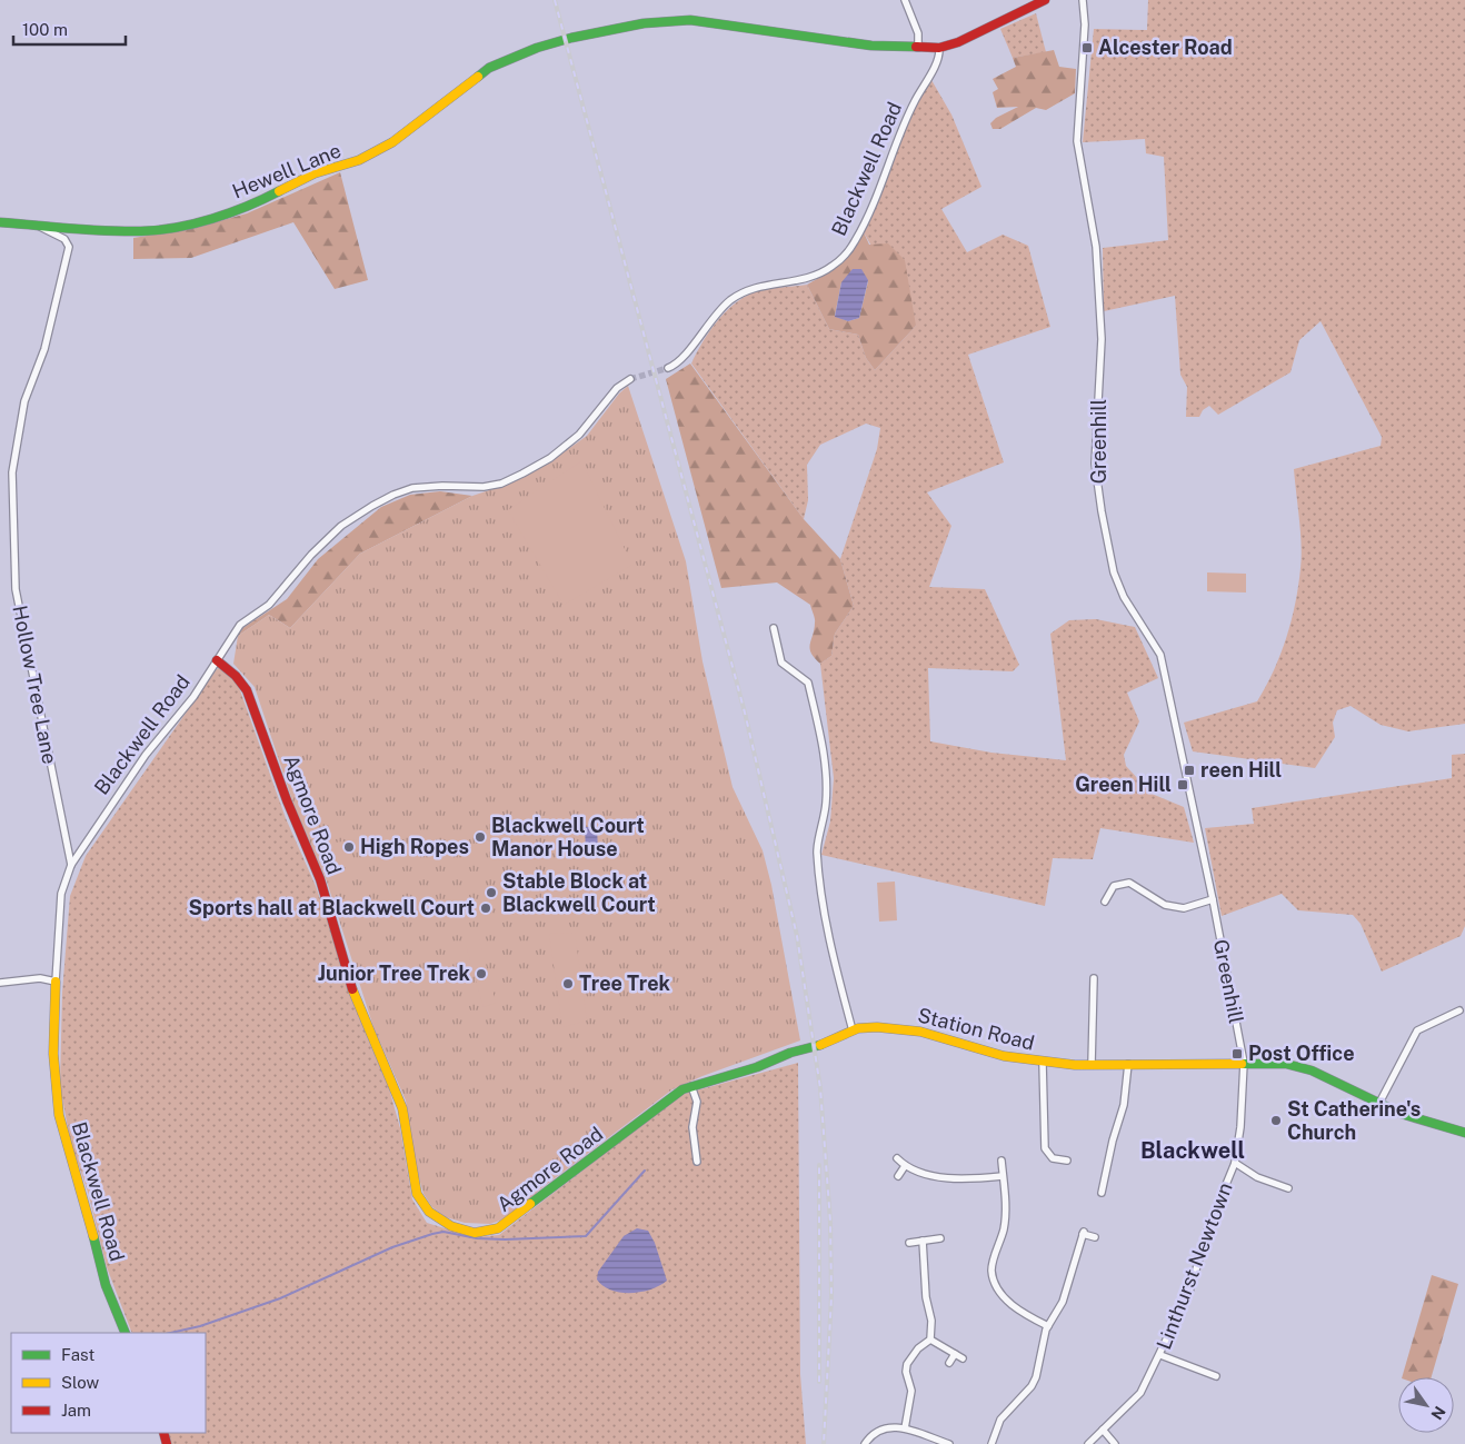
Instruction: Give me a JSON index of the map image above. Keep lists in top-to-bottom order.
{
  "streets": {
    "street": [
      "Blackwell Road",
      "Hewell Lane",
      "Greenhill",
      "Hollow Tree Lane",
      "Agmore Road",
      "Station Road",
      "Linthurst Newtown"
    ]
  },
  "crossings": [
    ["Blackwell Road", "Hollow Tree Lane"],
    ["Blackwell Road", "Agmore Road"],
    ["Hewell Lane", "Hollow Tree Lane"],
    ["Greenhill", "Station Road"],
    ["Greenhill", "Linthurst Newtown"],
    ["Agmore Road", "Station Road"],
    ["Station Road", "Linthurst Newtown"]
  ],
  "districts": ["Blackwell"],
  "places": {
    "transit": [
      "Alcester Road",
      "reen Hill",
      "Green Hill",
      "Post Office"
    ],
    "other": [
      "Blackwell Court Manor House",
      "High Ropes",
      "Stable Block at Blackwell Court",
      "Sports hall at Blackwell Court",
      "Junior Tree Trek",
      "Tree Trek",
      "St Catherine's Church"
    ]
  },
  "legend": ["Fast", "Slow", "Jam"],
  "scale_bar": "100 m",
  "north": "bottom right"
}
